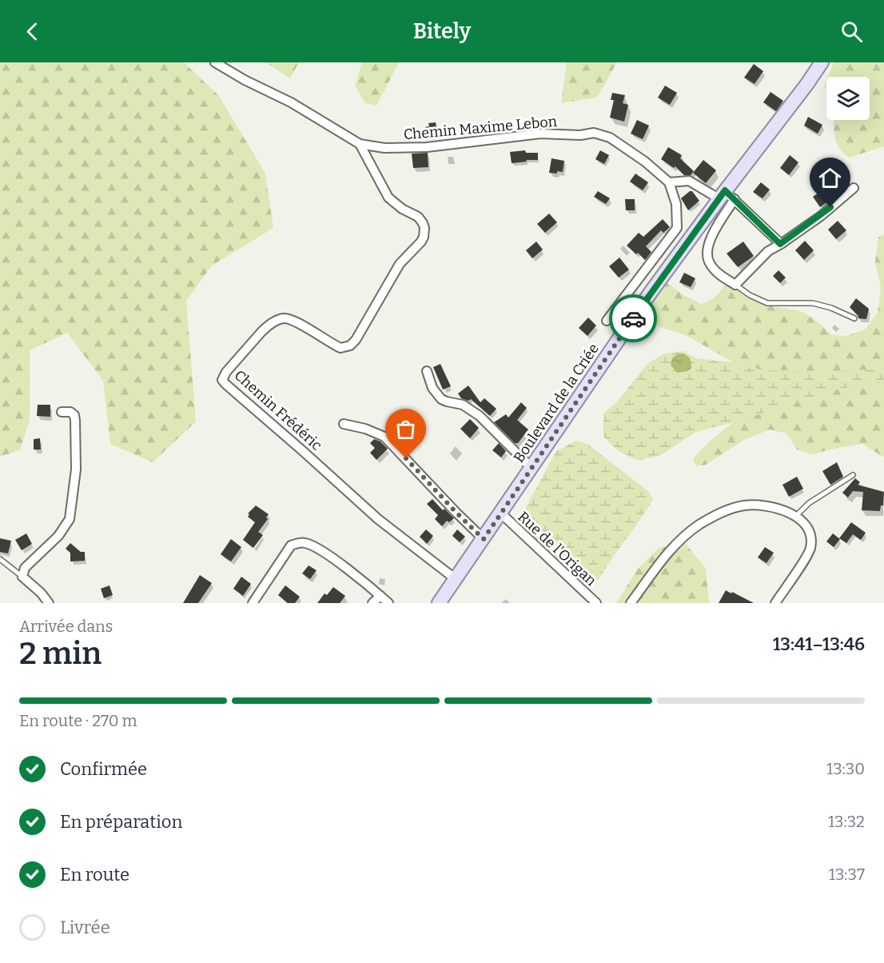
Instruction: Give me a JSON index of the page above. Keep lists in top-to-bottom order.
{
  "streets": {
    "main road": ["Boulevard de la Criée"],
    "street": ["Chemin Maxime Lebon", "Chemin Frédéric", "Rue de l'Origan"]
  },
  "crossings": [
    ["Chemin Maxime Lebon", "Chemin Frédéric"],
    ["Boulevard de la Criée", "Chemin Frédéric"],
    ["Boulevard de la Criée", "Rue de l'Origan"]
  ],
  "page": {
    "header": "Bitely",
    "heading": ["2 min", "Arrivée dans", "13:41–13:46"],
    "bar": "En route · 270 m",
    "list": [
      ["Confirmée", "13:30"],
      ["En préparation", "13:32"],
      ["En route", "13:37"],
      "Livrée"
    ]
  }
}
